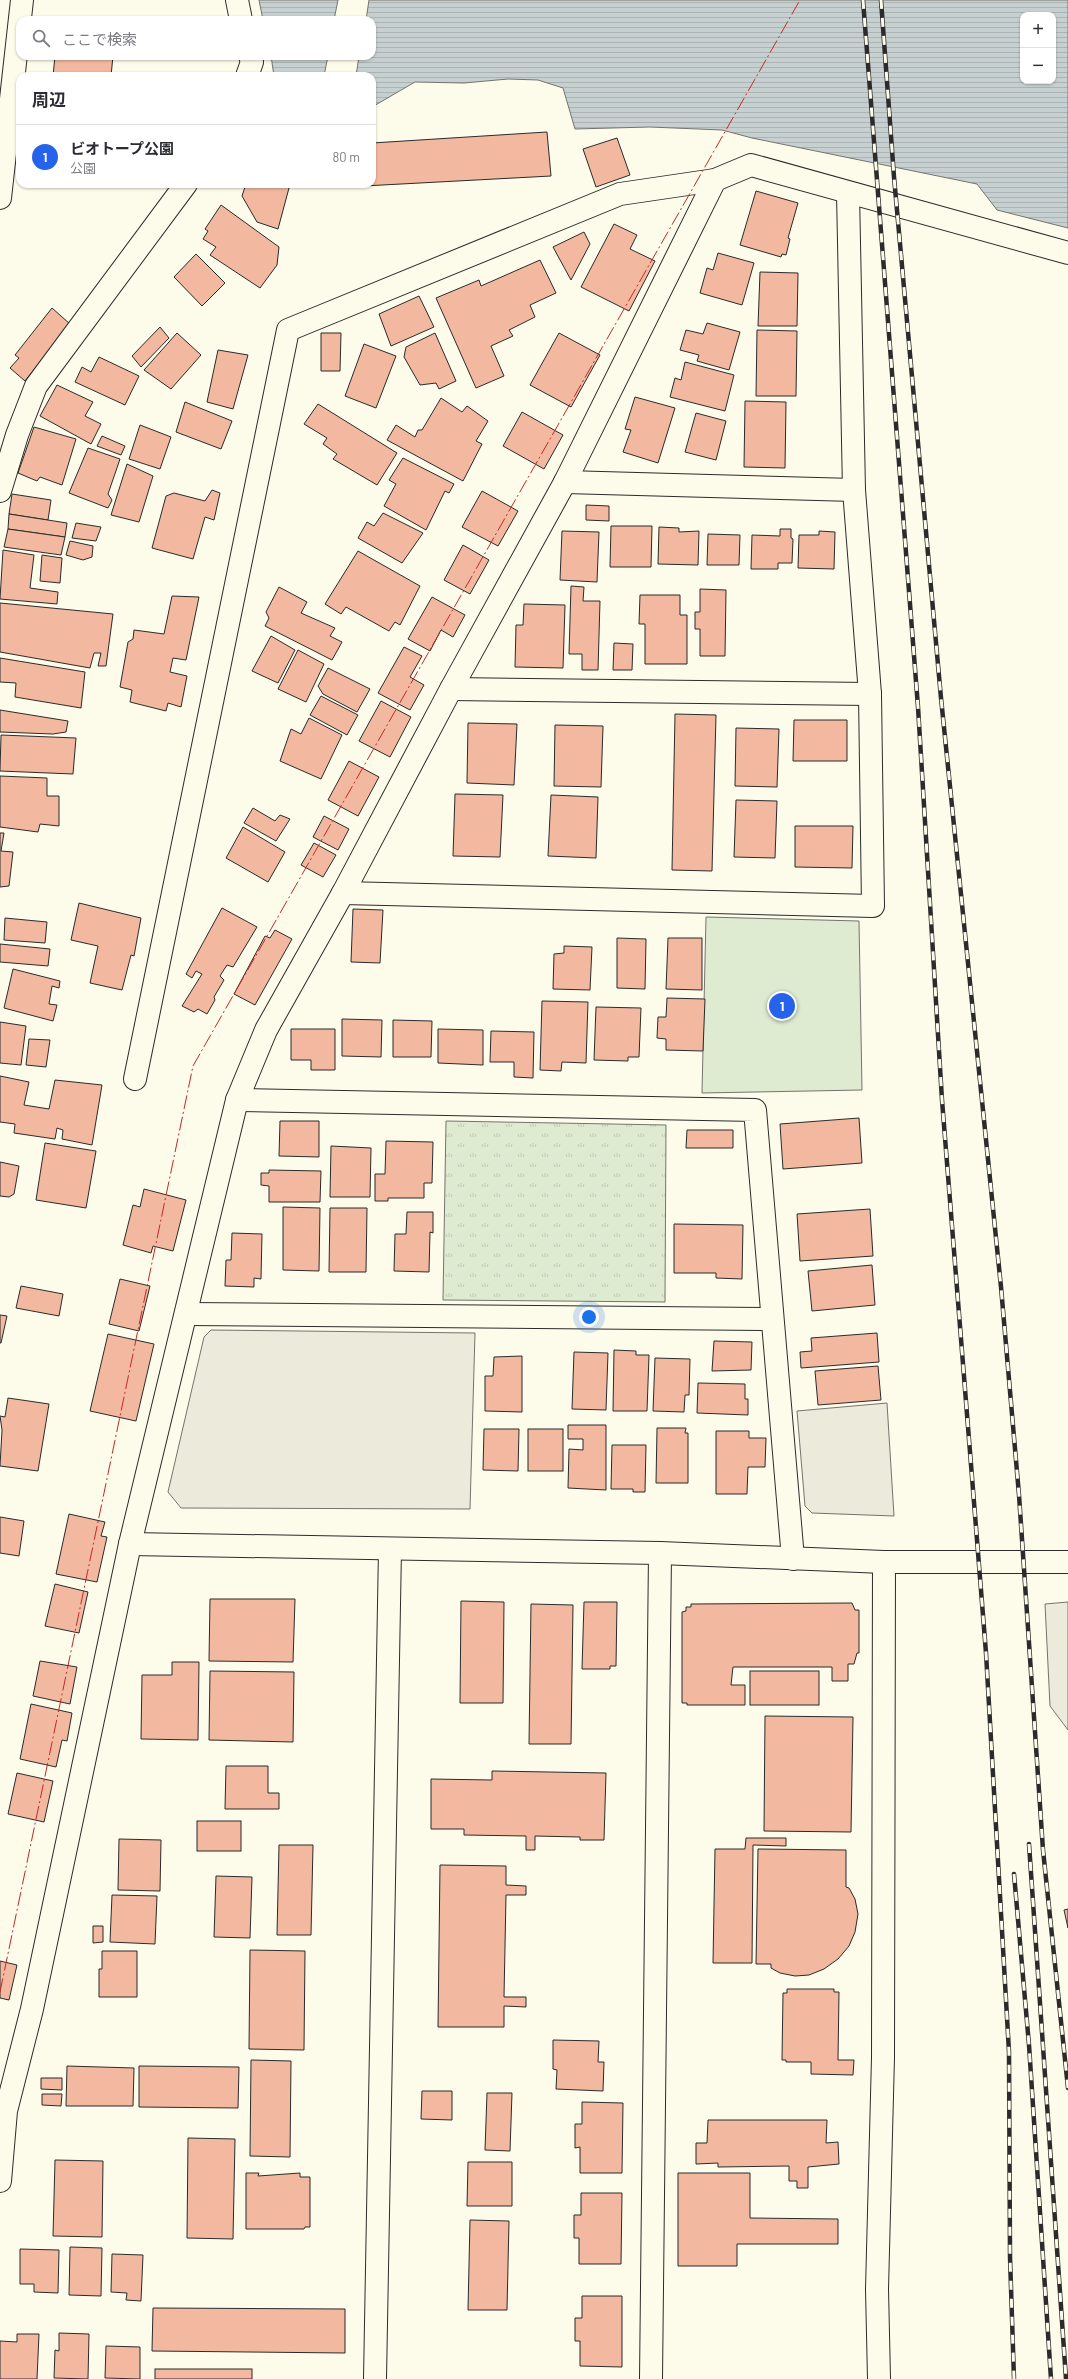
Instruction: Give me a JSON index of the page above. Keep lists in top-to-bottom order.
{
  "page": {
    "map_buttons": ["+", "−"],
    "search": "ここで検索",
    "heading": "周辺",
    "list": [
      {
        "mark": "1",
        "name": "ビオトープ公園",
        "note": "公園",
        "value": "80 m"
      }
    ],
    "pins": "1"
  }
}
